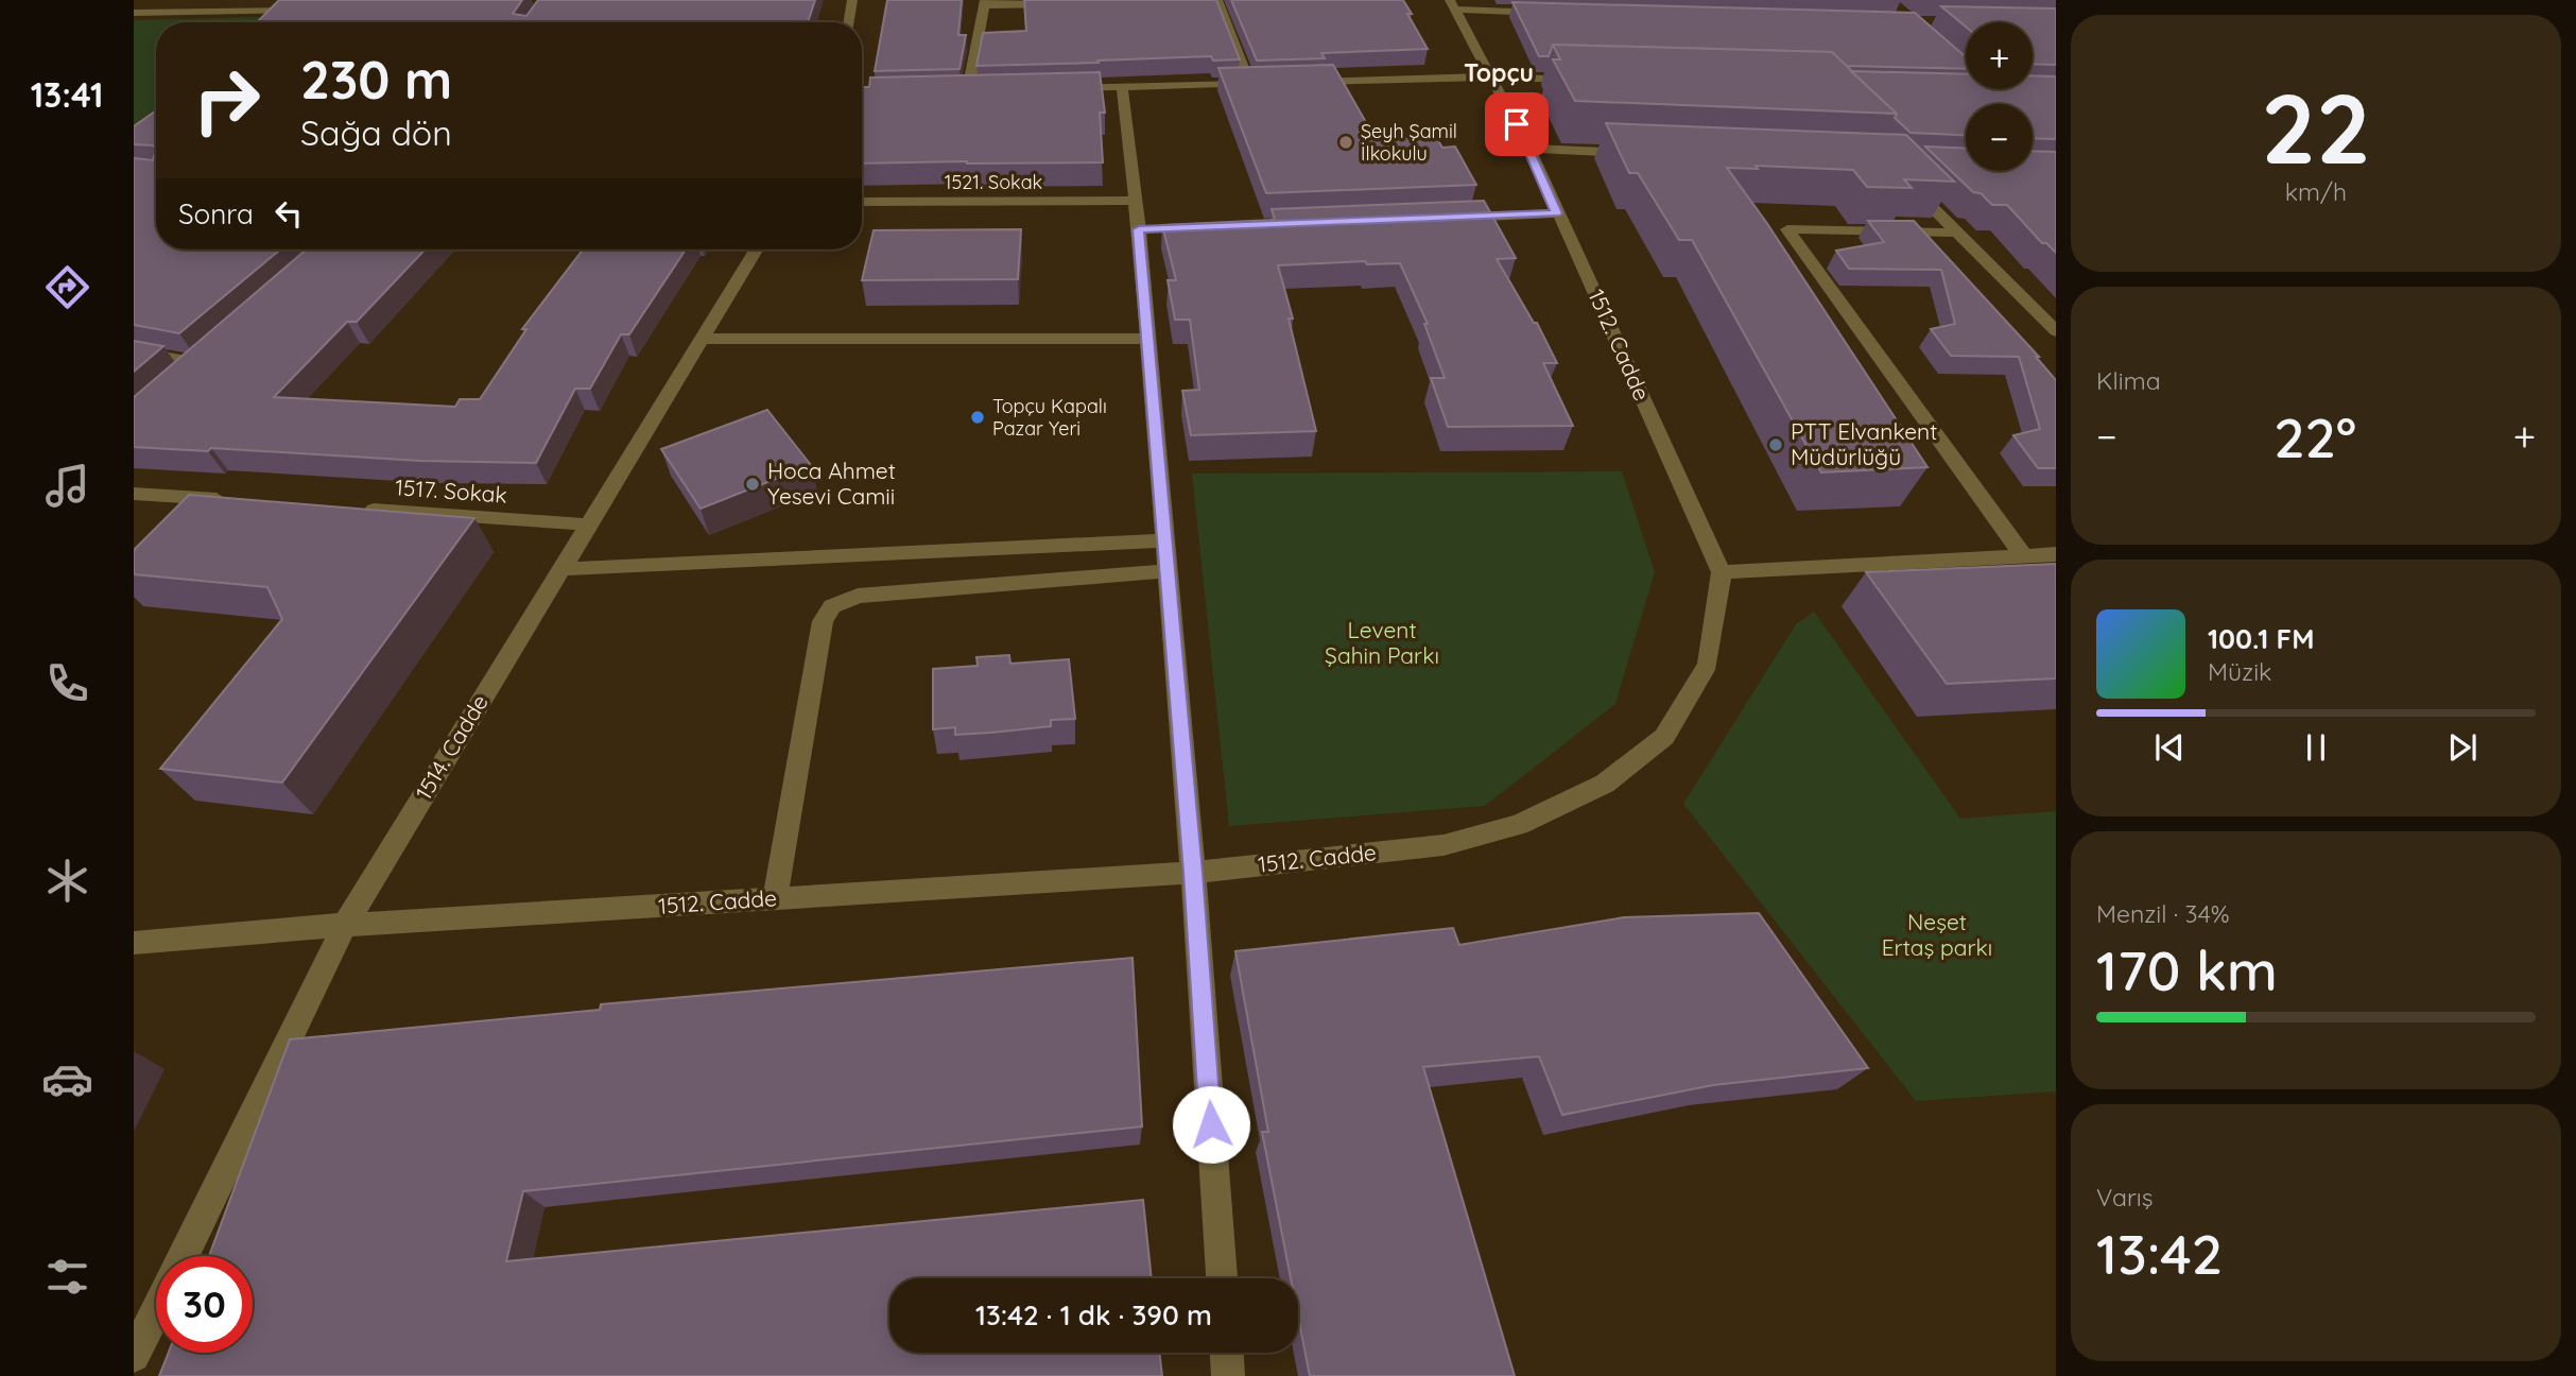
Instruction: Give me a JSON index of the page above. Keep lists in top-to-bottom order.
{
  "streets": {
    "street": [
      "1521. Sokak",
      "1512. Cadde",
      "1517. Sokak",
      "1514. Cadde"
    ]
  },
  "crossings": [
    ["1512. Cadde", "1514. Cadde"],
    ["1517. Sokak", "1514. Cadde"]
  ],
  "districts": ["Topçu"],
  "parks": ["Levent Şahin Parkı", "Neşet Ertaş parkı"],
  "places": [
    "Şeyh Şamil İlkokulu",
    "Topçu Kapalı Pazar Yeri",
    "PTT Elvankent Müdürlüğü",
    "Hoca Ahmet Yesevi Camii"
  ],
  "page": {
    "tabs": "13:41",
    "tile": [
      ["22", "km/h"],
      "Klima",
      ["Menzil · 34%", "170 km"],
      ["Varış", "13:42"]
    ],
    "map_buttons": ["+", "−"],
    "turn": ["230 m", "Sağa dön"],
    "then": "Sonra",
    "heat": ["−", "22°", "+"],
    "song": ["100.1 FM", "Müzik"],
    "limit": "30",
    "trip": "13:42 · 1 dk · 390 m"
  }
}
